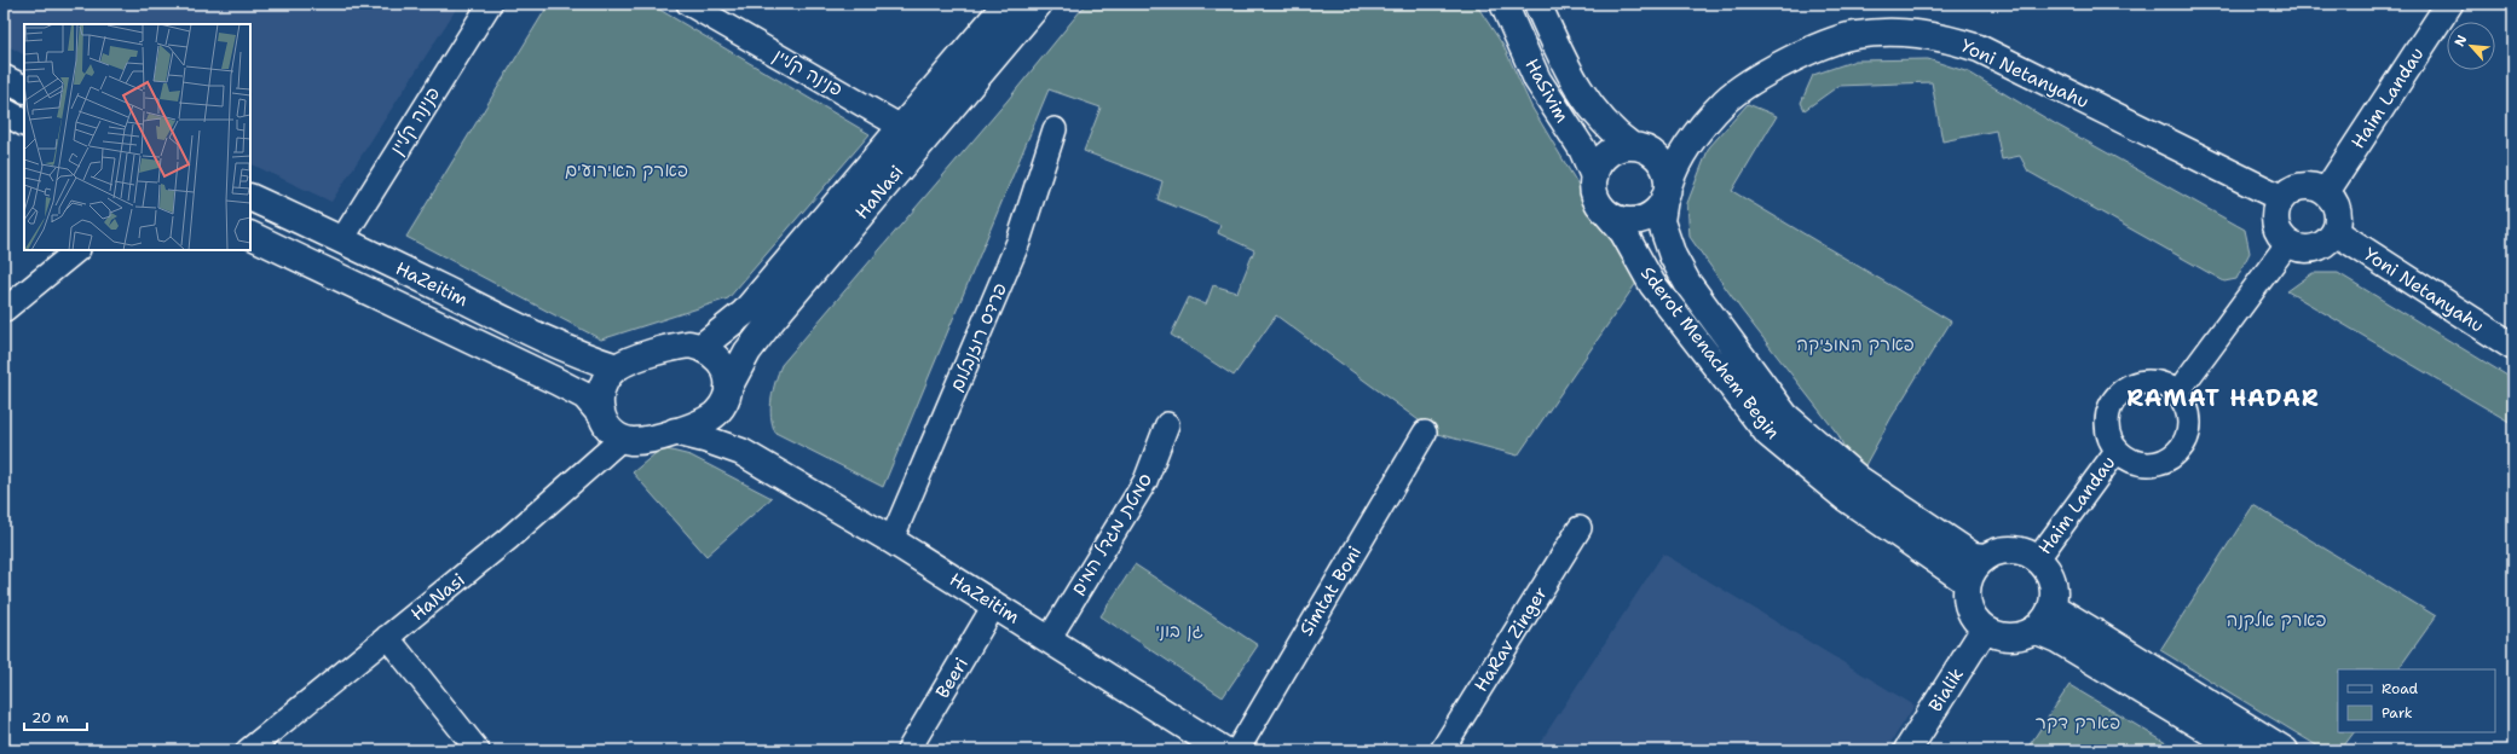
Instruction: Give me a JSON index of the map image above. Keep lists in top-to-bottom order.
{
  "streets": {
    "street": [
      "פנינה קליין",
      "Yoni Netanyahu",
      "HaSivim",
      "Haim Landau",
      "HaNasi",
      "HaZeitim",
      "פרדס רוזנבלום",
      "Sderot Menachem Begin",
      "סמטת מגדל המים",
      "Simtat Boni",
      "HaRav Zinger",
      "Beeri",
      "Bialik"
    ]
  },
  "crossings": [
    ["פנינה קליין", "HaNasi"],
    ["פנינה קליין", "HaZeitim"],
    ["Yoni Netanyahu", "HaSivim"],
    ["Yoni Netanyahu", "Haim Landau"],
    ["Yoni Netanyahu", "Sderot Menachem Begin"],
    ["HaSivim", "Sderot Menachem Begin"],
    ["Haim Landau", "Sderot Menachem Begin"],
    ["Haim Landau", "Bialik"],
    ["HaNasi", "HaZeitim"],
    ["HaZeitim", "פרדס רוזנבלום"],
    ["HaZeitim", "סמטת מגדל המים"],
    ["HaZeitim", "Beeri"],
    ["Sderot Menachem Begin", "Bialik"]
  ],
  "districts": ["RAMAT HADAR"],
  "parks": [
    "פארק האירועים",
    "פארק המוזיקה",
    "פארק אלקנה",
    "גן בוני",
    "פארק דקר"
  ],
  "legend": ["Road", "Park"],
  "scale_bar": "20 m",
  "north": "top left"
}
